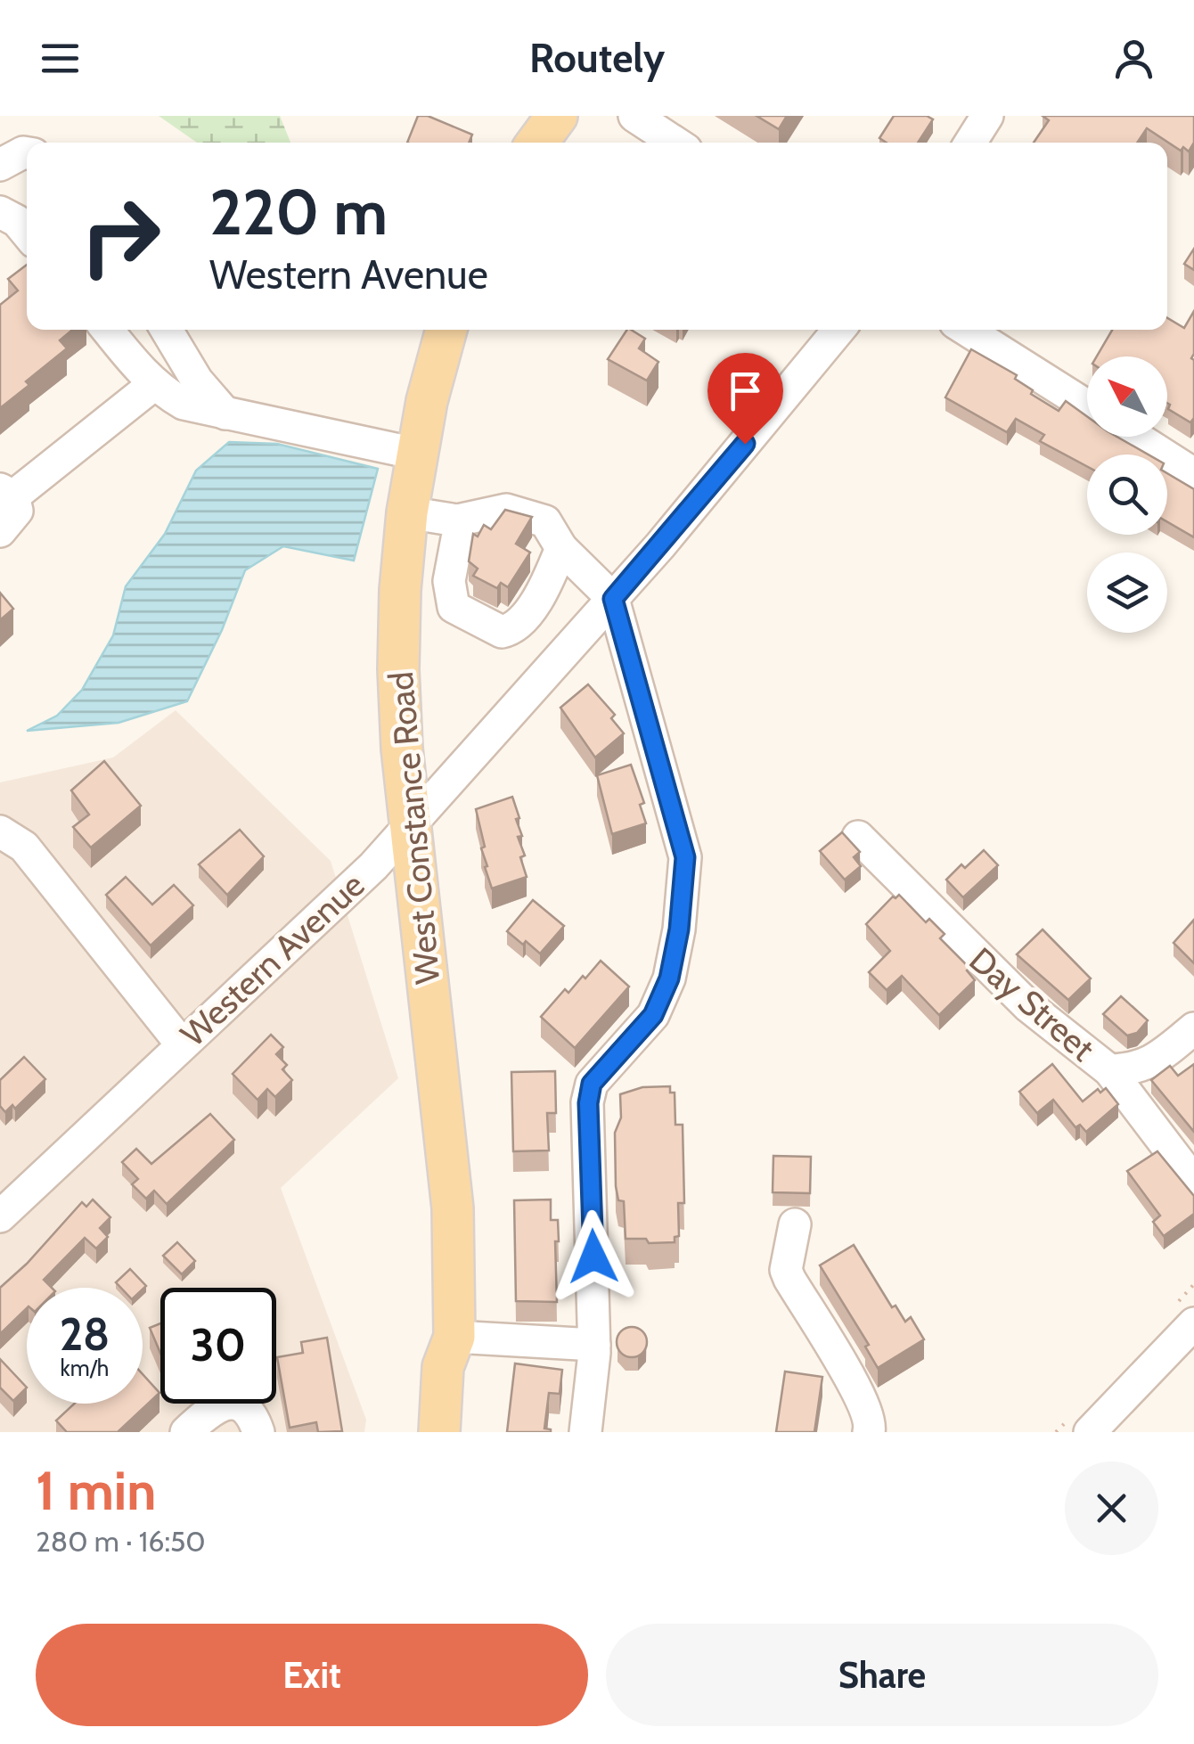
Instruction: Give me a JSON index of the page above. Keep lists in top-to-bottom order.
{
  "streets": {
    "main road": ["West Constance Road"],
    "street": ["Western Avenue", "Day Street"]
  },
  "crossings": [
    ["West Constance Road", "Western Avenue"]
  ],
  "north": "top left",
  "page": {
    "header": "Routely",
    "turn": ["220 m", "Western Avenue"],
    "speed": "28 km/h",
    "limit": "30",
    "heading": ["1 min", "280 m · 16:50"],
    "buttons": ["Exit", "Share"]
  }
}
